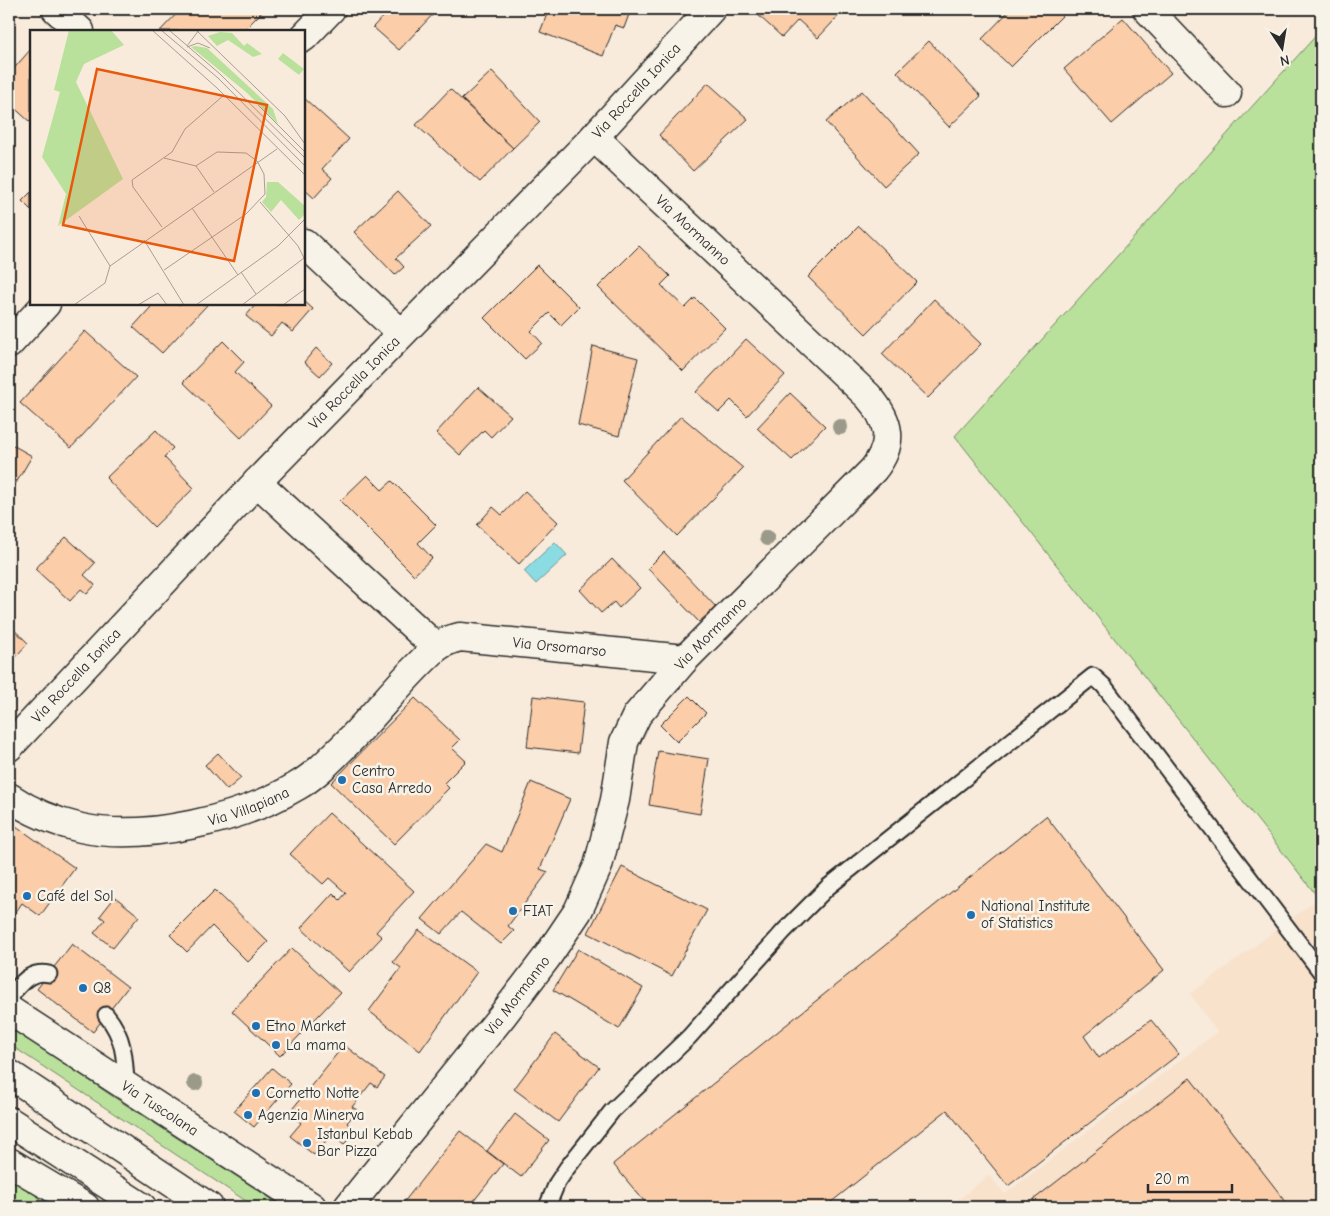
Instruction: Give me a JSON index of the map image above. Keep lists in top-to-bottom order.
{
  "streets": {
    "street": [
      "Via Roccella Ionica",
      "Via Mormanno",
      "Via Orsomarso",
      "Via Villapiana",
      "Via Tuscolana"
    ]
  },
  "crossings": [
    ["Via Roccella Ionica", "Via Mormanno"],
    ["Via Mormanno", "Via Orsomarso"],
    ["Via Orsomarso", "Via Villapiana"]
  ],
  "places": [
    "Centro Casa Arredo",
    "Café del Sol",
    "FIAT",
    "National Institute of Statistics",
    "Q8",
    "Etno Market",
    "La mama",
    "Cornetto Notte",
    "Agenzia Minerva",
    "Istanbul Kebab Bar Pizza"
  ],
  "scale_bar": "20 m",
  "north": "bottom"
}
